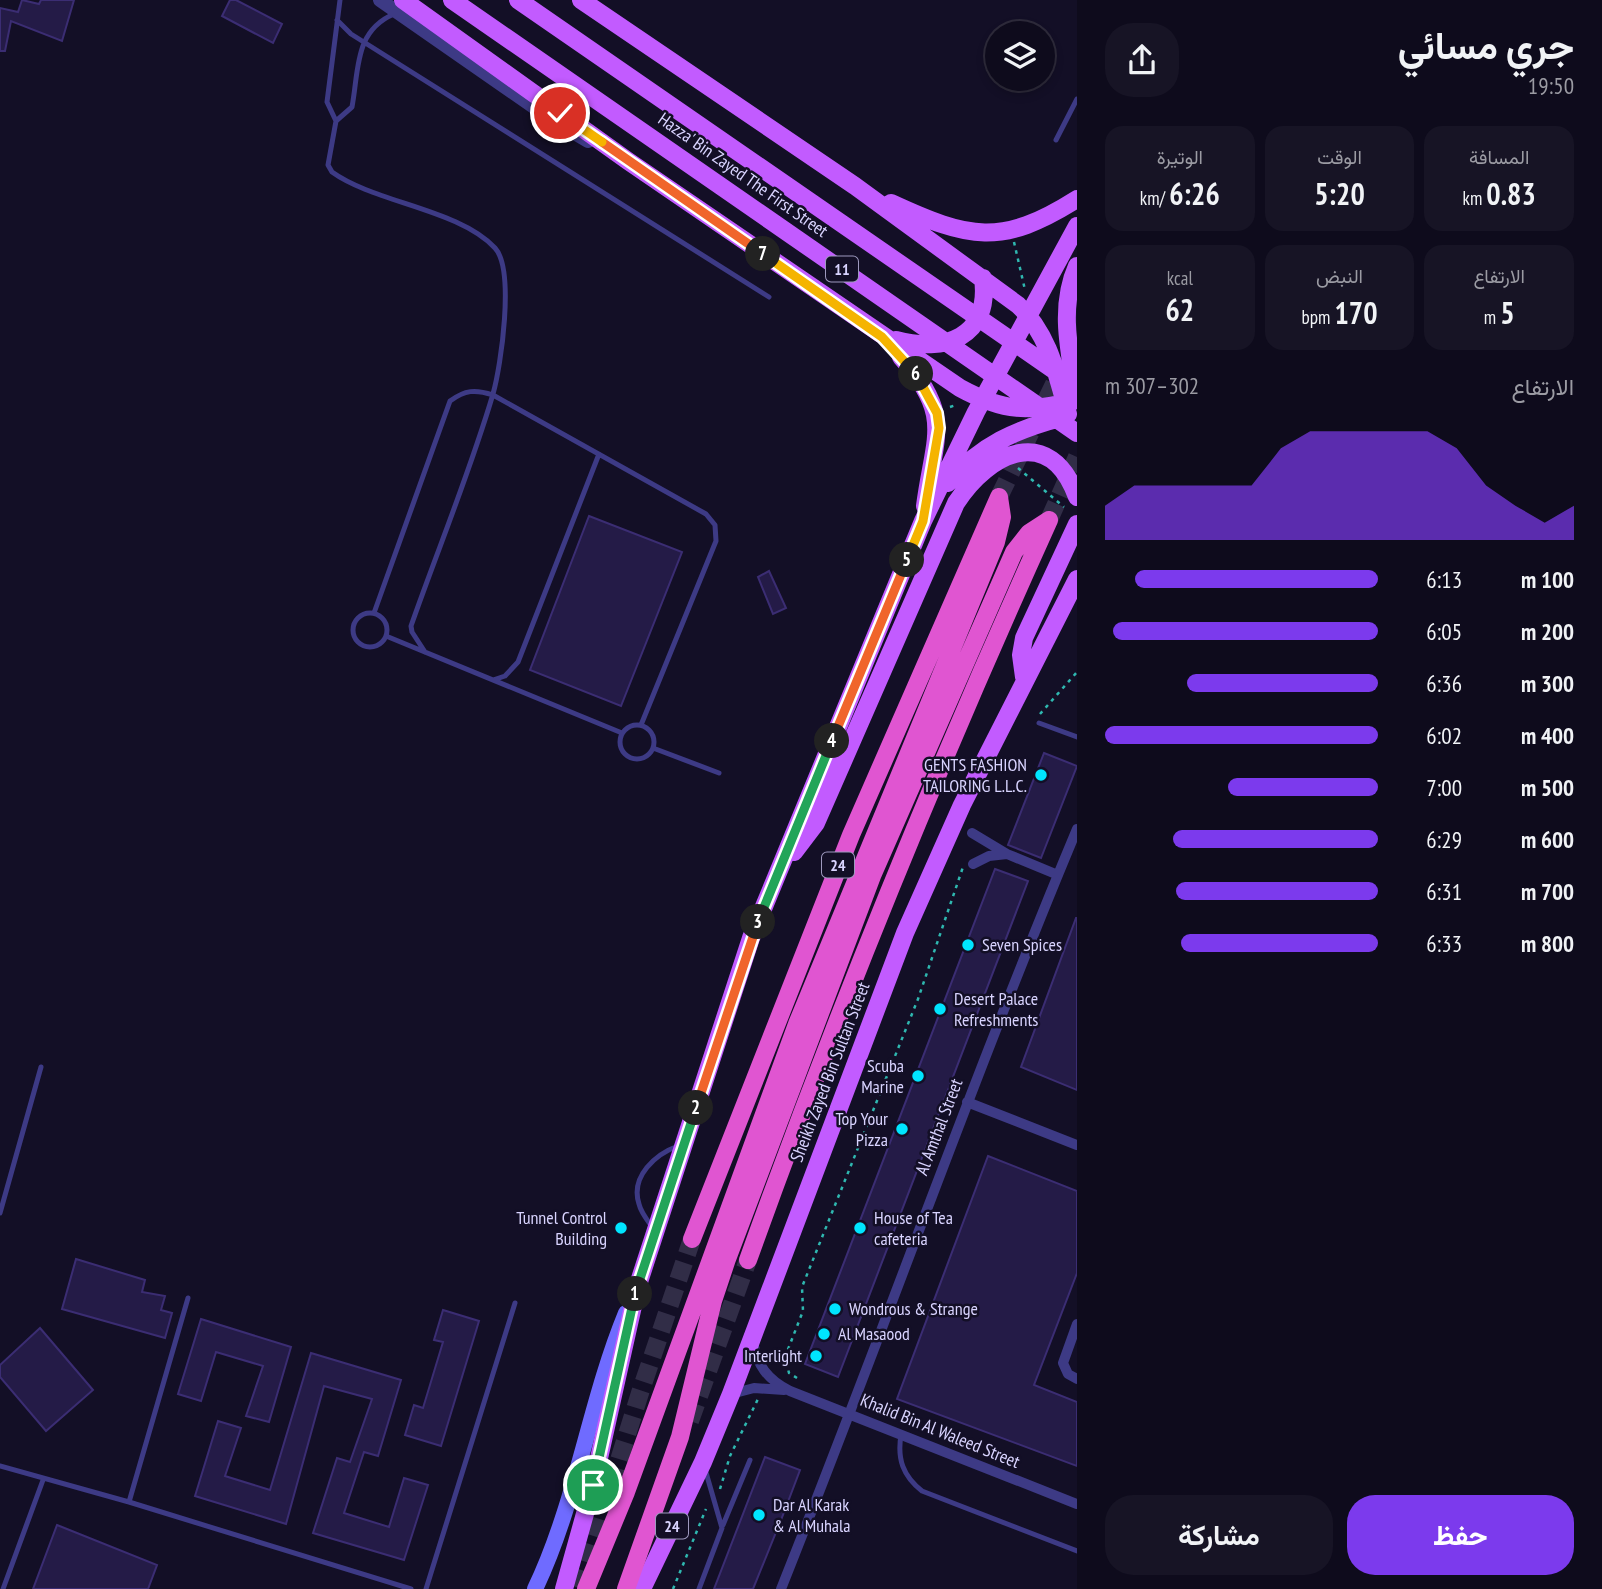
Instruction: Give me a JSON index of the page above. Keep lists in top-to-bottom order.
{
  "streets": {
    "highway": ["24", "Sheikh Zayed Bin Sultan Street"],
    "main road": ["Hazza' Bin Zayed The First Street", "11"],
    "street": ["Al Amthal Street", "Khalid Bin Al Waleed Street"]
  },
  "crossings": [
    ["Sheikh Zayed Bin Sultan Street", "Khalid Bin Al Waleed Street"],
    ["Al Amthal Street", "Khalid Bin Al Waleed Street"]
  ],
  "places": [
    "GENTS FASHION TAILORING L.L.C.",
    "Seven Spices",
    "Desert Palace Refreshments",
    "Scuba Marine",
    "Top Your Pizza",
    "Tunnel Control Building",
    "House of Tea cafeteria",
    "Wondrous & Strange",
    "Al Masaood",
    "Interlight",
    "Dar Al Karak & Al Muhala"
  ],
  "page": {
    "heading": ["جري مسائي", "19:50"],
    "stats": [
      ["المسافة", "0.83 km"],
      ["الوقت", "5:20"],
      ["الوتيرة", "6:26 /km"],
      ["الارتفاع", "5 m"],
      ["النبض", "170 bpm"],
      ["kcal", "62"]
    ],
    "pins": [
      "7",
      "6",
      "5",
      "4",
      "3",
      "2",
      "1"
    ],
    "chart": ["الارتفاع", "302–307 m"],
    "list": [
      {
        "name": "100 m",
        "note": "6:13"
      },
      {
        "name": "200 m",
        "note": "6:05"
      },
      {
        "name": "300 m",
        "note": "6:36"
      },
      {
        "name": "400 m",
        "note": "6:02"
      },
      {
        "name": "500 m",
        "note": "7:00"
      },
      {
        "name": "600 m",
        "note": "6:29"
      },
      {
        "name": "700 m",
        "note": "6:31"
      },
      {
        "name": "800 m",
        "note": "6:33"
      }
    ],
    "buttons": ["حفظ", "مشاركة"]
  }
}
